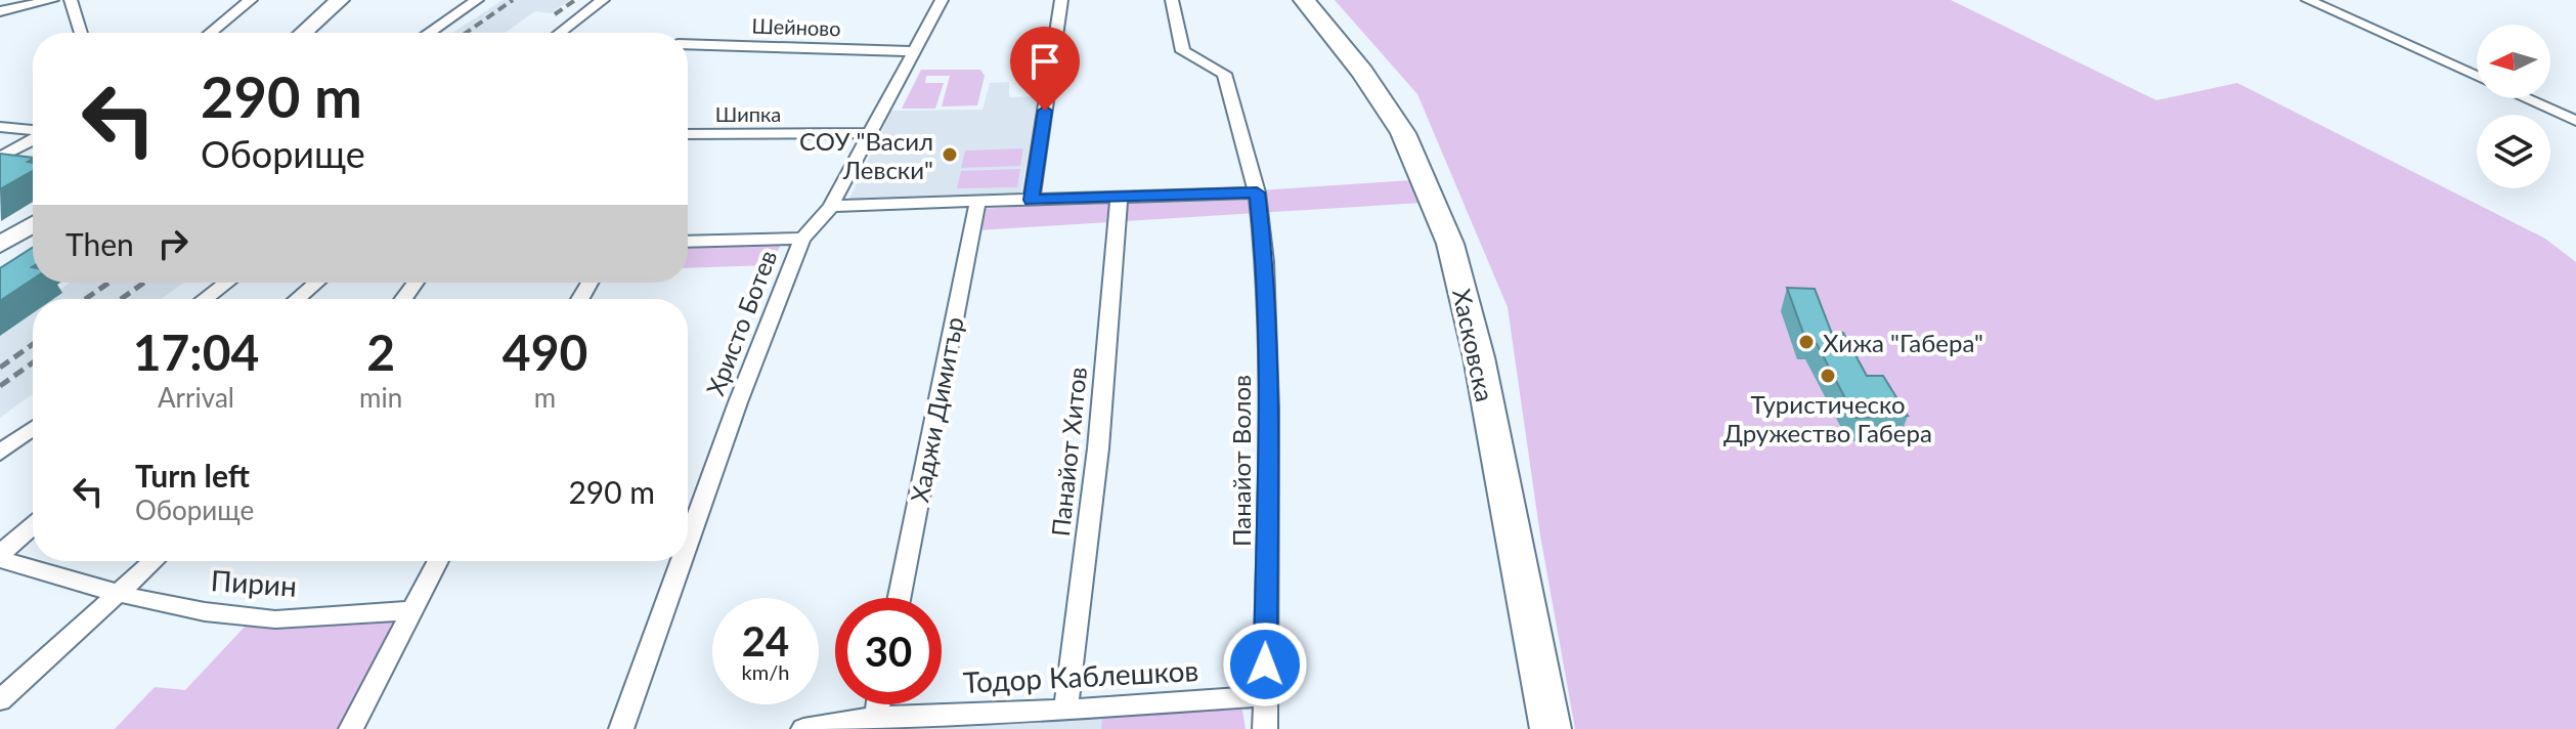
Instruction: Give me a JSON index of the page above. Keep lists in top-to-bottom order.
{
  "streets": {
    "main road": ["Хасковска"],
    "street": [
      "Шейново",
      "Шипка",
      "Христо Ботев",
      "Хаджи Димитър",
      "Панайот Хитов",
      "Панайот Волов",
      "Пирин",
      "Тодор Каблешков"
    ]
  },
  "crossings": [
    ["Шейново", "Христо Ботев"],
    ["Шипка", "Христо Ботев"],
    ["Панайот Хитов", "Тодор Каблешков"],
    ["Панайот Волов", "Тодор Каблешков"]
  ],
  "places": ["СОУ \"Васил Левски\"", "Хижа \"Габера\"", "Туристическо Дружество Габера"],
  "north": "left",
  "page": {
    "turn": ["290 m", "Оборище"],
    "then": "Then",
    "eta": [
      "17:04",
      "Arrival",
      "2",
      "min",
      "490",
      "m"
    ],
    "list": [
      {
        "name": "Turn left",
        "note": "Оборище",
        "value": "290 m"
      }
    ],
    "speed": "24 km/h",
    "limit": "30"
  }
}
